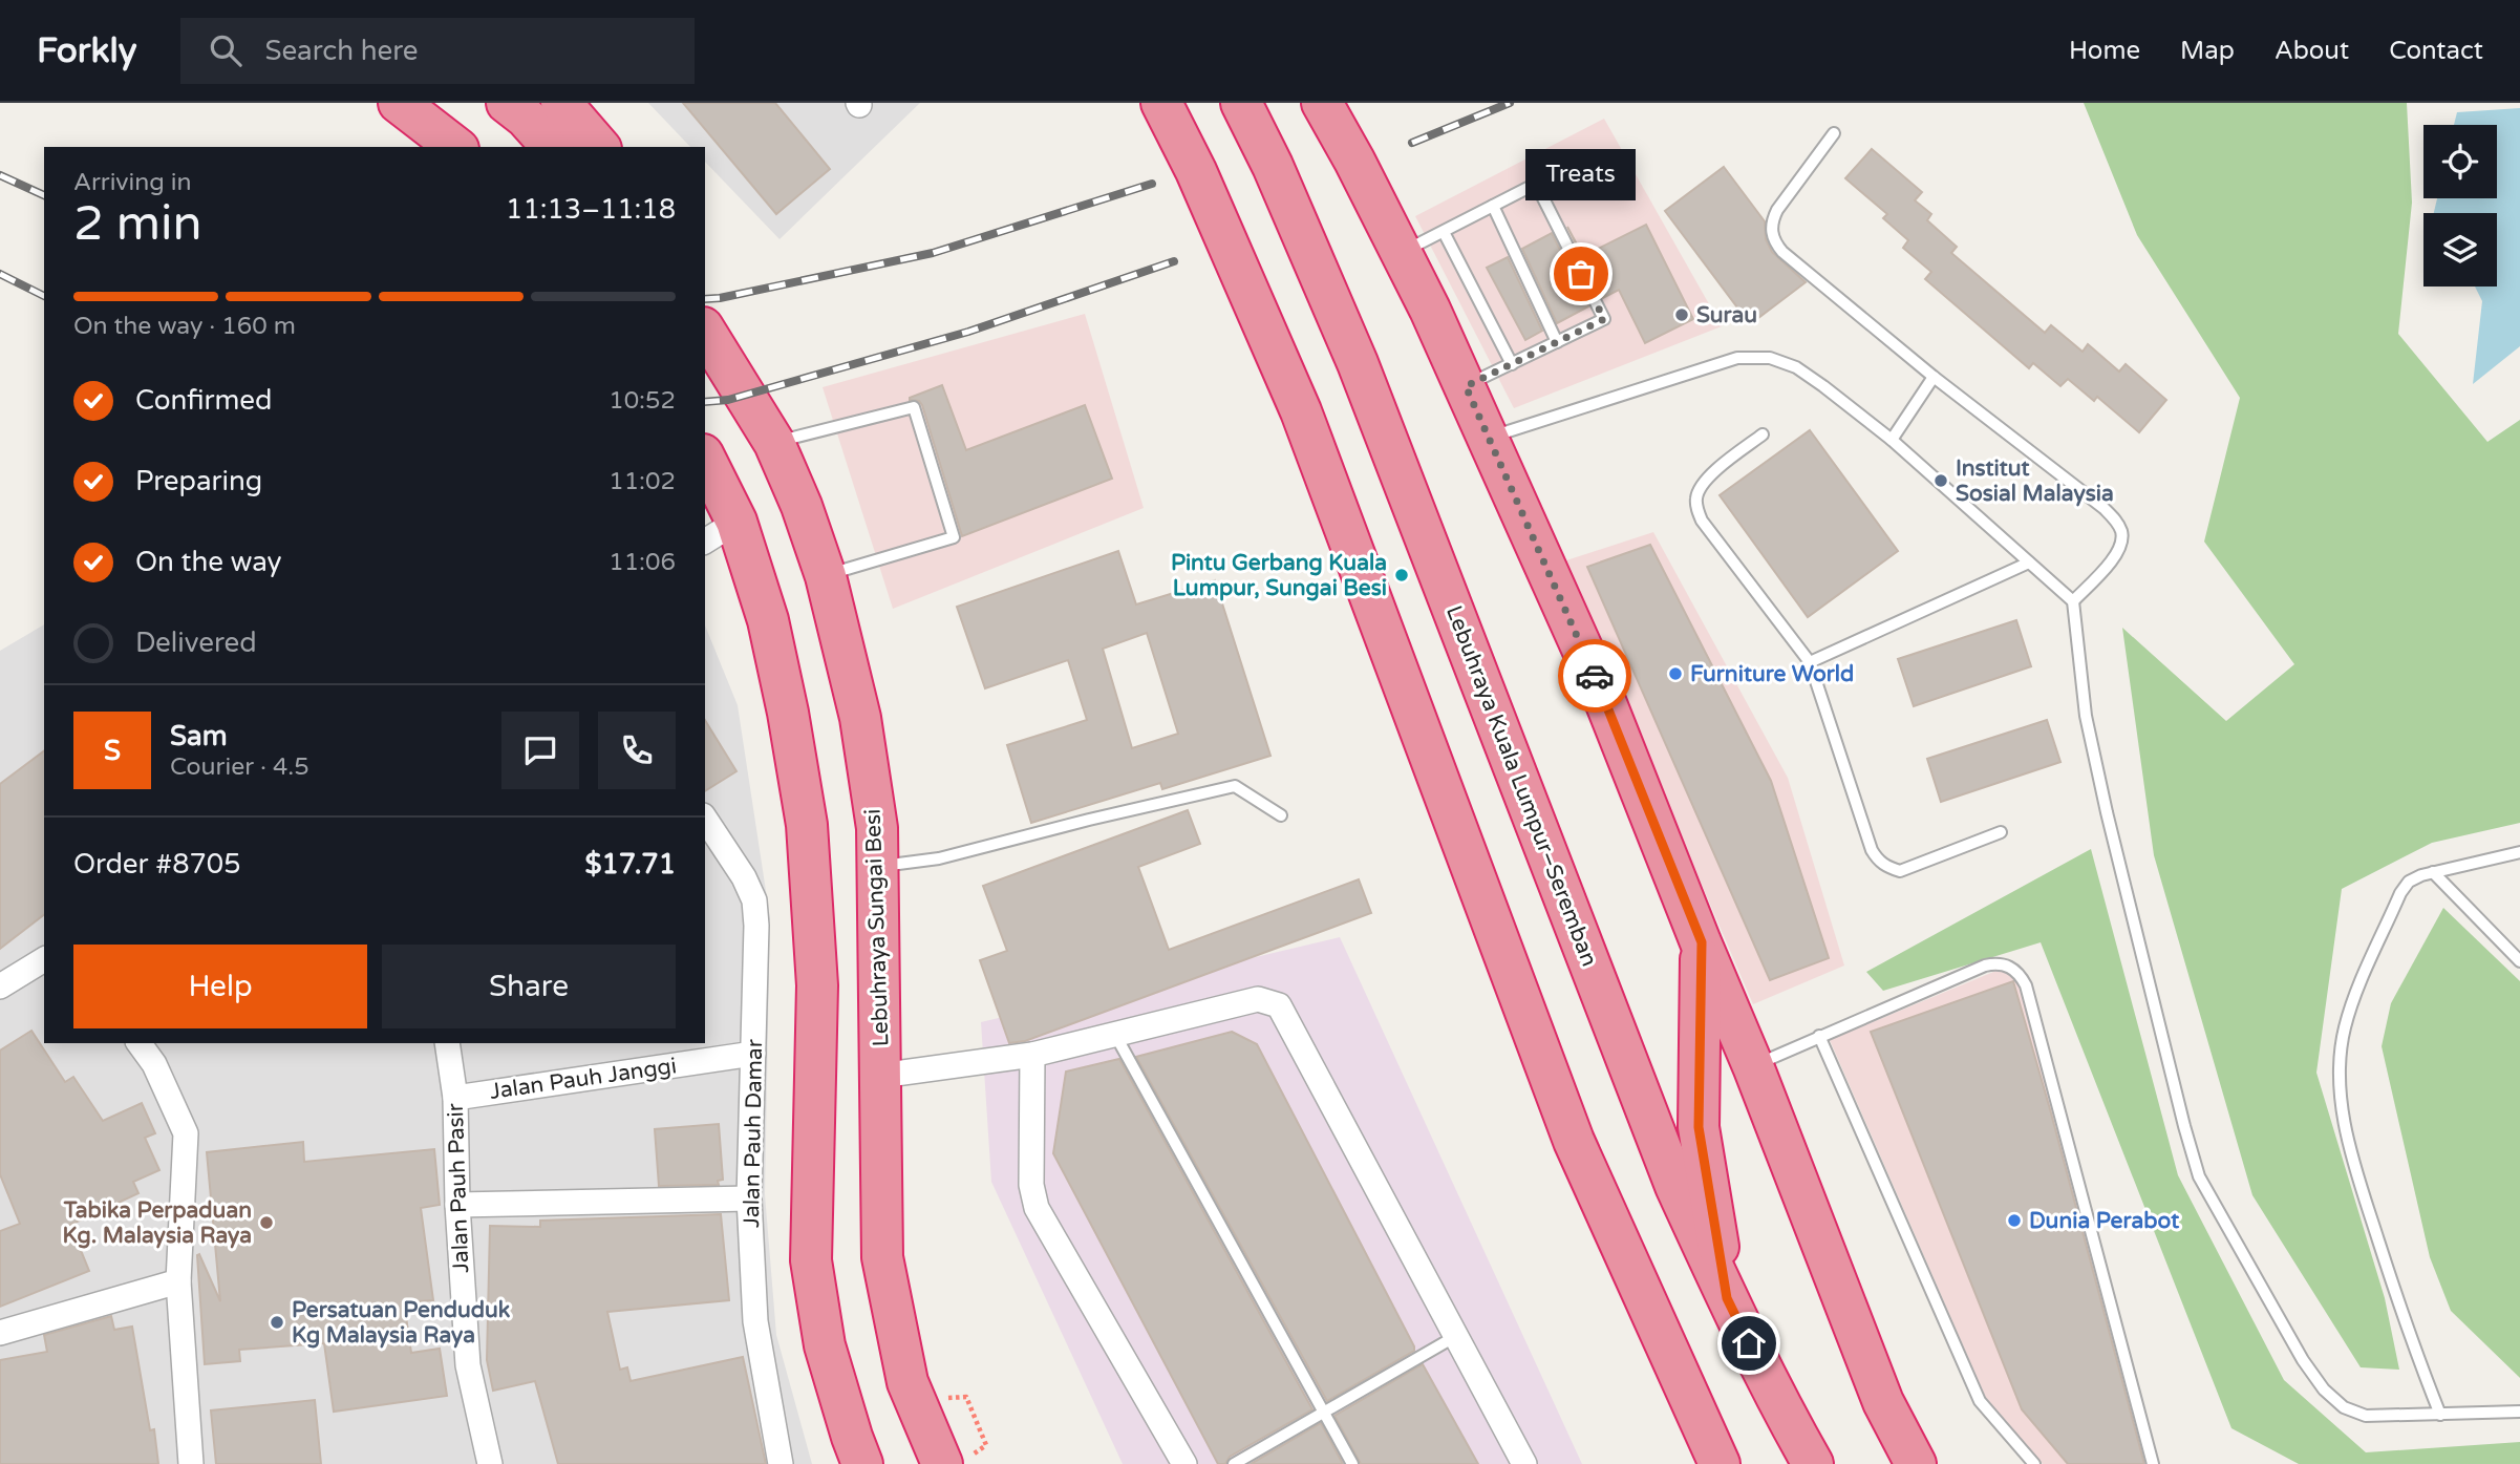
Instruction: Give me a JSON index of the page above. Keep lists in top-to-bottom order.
{
  "streets": {
    "highway": ["Lebuhraya Kuala Lumpur–Seremban", "Lebuhraya Sungai Besi"],
    "street": ["Jalan Pauh Janggi", "Jalan Pauh Damar", "Jalan Pauh Pasir"]
  },
  "crossings": [
    ["Jalan Pauh Janggi", "Jalan Pauh Damar"],
    ["Jalan Pauh Janggi", "Jalan Pauh Pasir"]
  ],
  "places": [
    "Treats",
    "Surau",
    "Institut Sosial Malaysia",
    "Pintu Gerbang Kuala Lumpur, Sungai Besi",
    "Furniture World",
    "Dunia Perabot",
    "Tabika Perpaduan Kg. Malaysia Raya",
    "Persatuan Penduduk Kg Malaysia Raya"
  ],
  "page": {
    "header": "Forkly",
    "search": "Search here",
    "nav": [
      "Home",
      "Map",
      "About",
      "Contact"
    ],
    "heading": ["2 min", "Arriving in", "11:13–11:18"],
    "panel": [
      "Sam",
      "Courier · 4.5",
      "Order #8705",
      "$17.71"
    ],
    "bubble": "Treats",
    "bar": "On the way · 160 m",
    "list": [
      ["Confirmed", "10:52"],
      ["Preparing", "11:02"],
      ["On the way", "11:06"],
      "Delivered"
    ],
    "round": "S",
    "buttons": ["Help", "Share"]
  }
}
